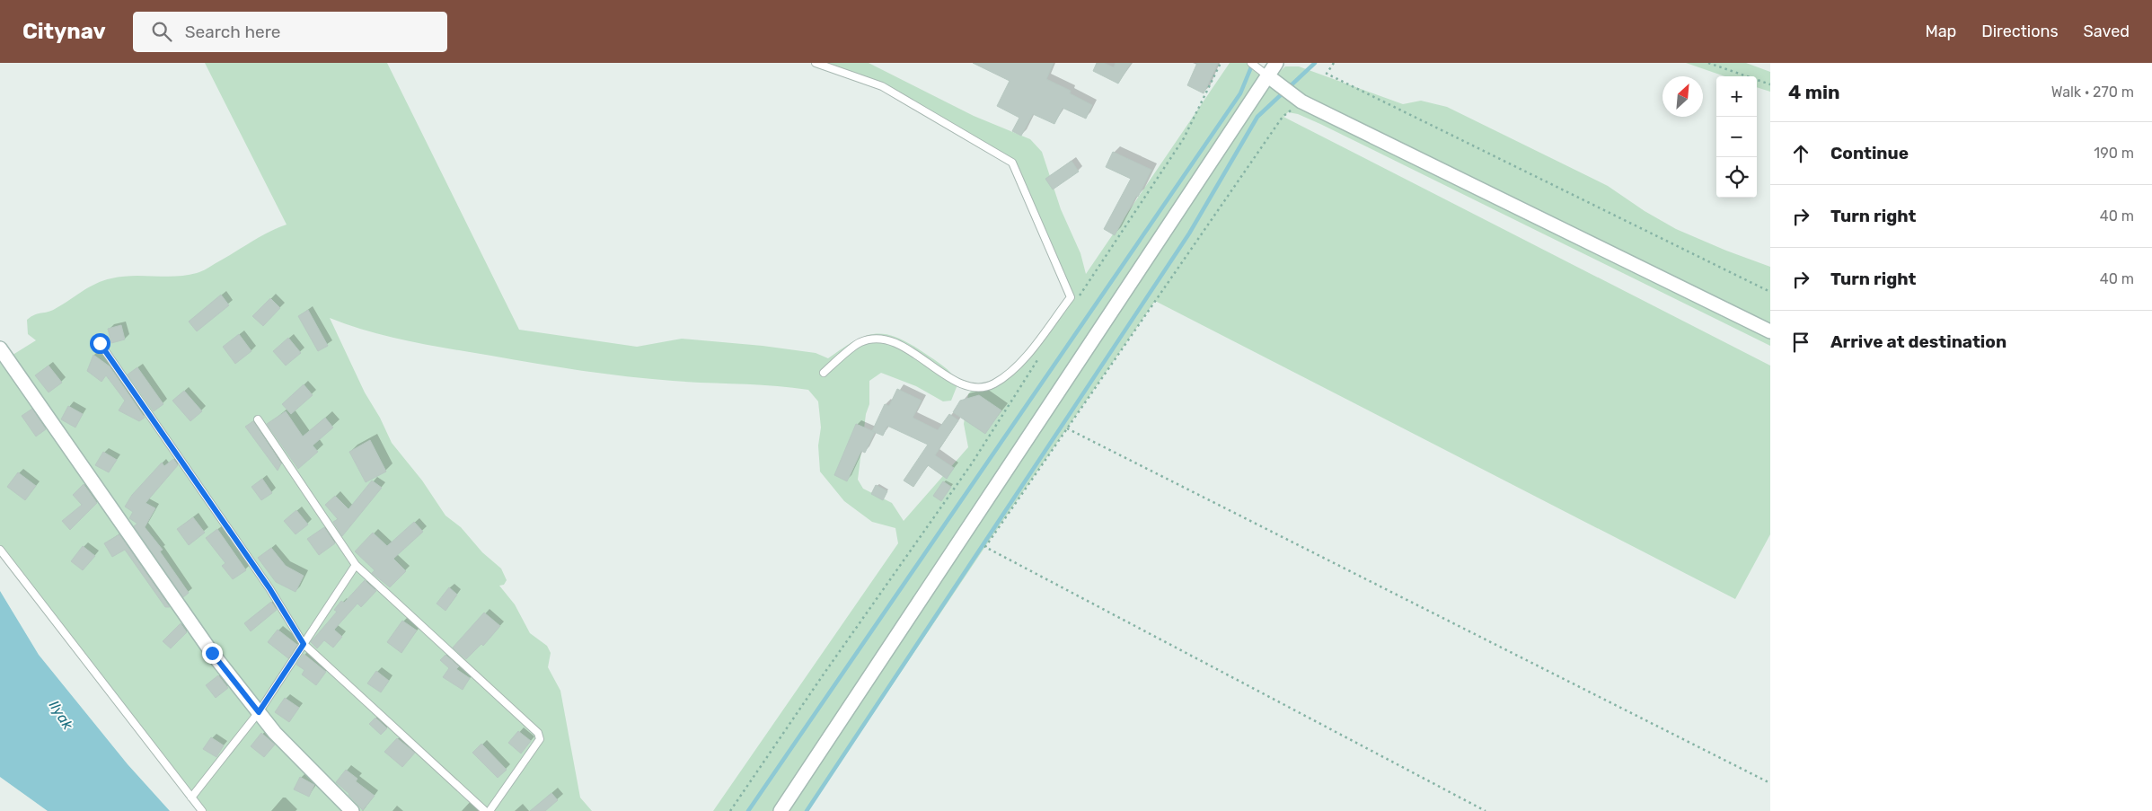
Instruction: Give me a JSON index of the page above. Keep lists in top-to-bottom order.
{
  "water": ["Ilyak"],
  "north": "top right",
  "page": {
    "header": "Citynav",
    "search": "Search here",
    "nav": ["Map", "Directions", "Saved"],
    "heading": ["4 min", "Walk · 270 m"],
    "map_buttons": ["+", "−"],
    "list": [
      ["Continue", "190 m"],
      ["Turn right", "40 m"],
      ["Turn right", "40 m"],
      "Arrive at destination"
    ]
  }
}
